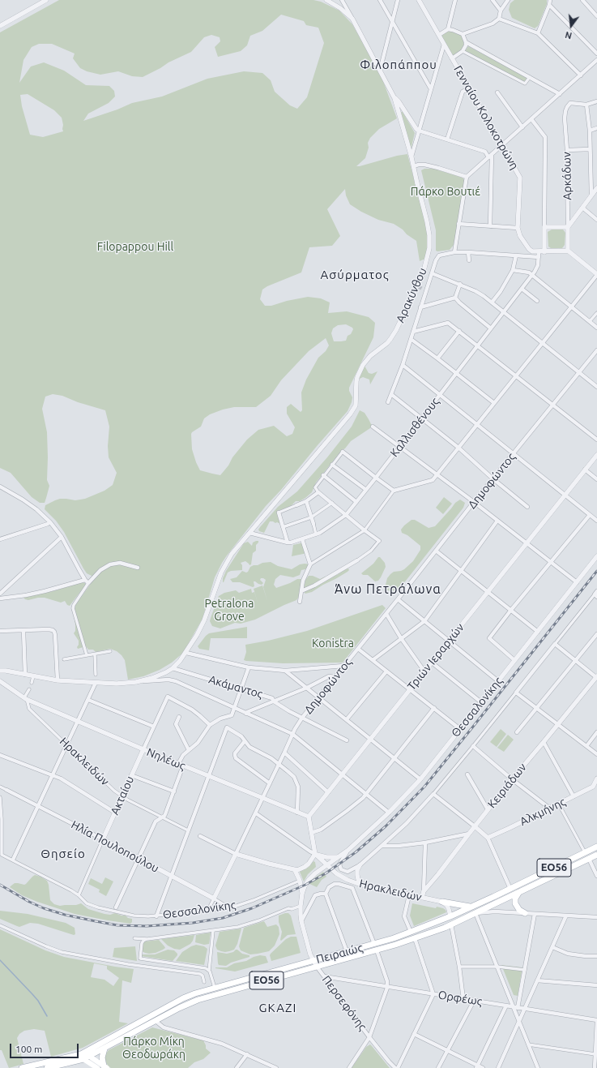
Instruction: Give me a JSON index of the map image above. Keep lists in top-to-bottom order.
{
  "streets": {
    "main road": ["ΕΟ56", "Πειραιώς"],
    "street": [
      "Γενναίου Κολοκοτρώνη",
      "Αρκάδων",
      "Αρακύνθου",
      "Καλλισθένους",
      "Δημοφώντος",
      "Τριών Ιεραρχών",
      "Ακάμαντος",
      "Θεσσαλονίκης",
      "Νηλέως",
      "Ηρακλειδών",
      "Κειριάδων",
      "Ακταίου",
      "Αλκμήνης",
      "Ηλία Πουλοπούλου",
      "Ορφέως",
      "Περσεφόνης"
    ]
  },
  "crossings": [
    ["Γενναίου Κολοκοτρώνη", "Καλλισθένους"],
    ["Αρακύνθου", "Καλλισθένους"],
    ["Αρακύνθου", "Ακάμαντος"],
    ["Δημοφώντος", "Ακάμαντος"],
    ["Δημοφώντος", "Θεσσαλονίκης"],
    ["Δημοφώντος", "Νηλέως"],
    ["Δημοφώντος", "Ηλία Πουλοπούλου"],
    ["Τριών Ιεραρχών", "Νηλέως"],
    ["Θεσσαλονίκης", "Ηρακλειδών"],
    ["Θεσσαλονίκης", "Ακταίου"],
    ["Θεσσαλονίκης", "Ηλία Πουλοπούλου"],
    ["Θεσσαλονίκης", "Περσεφόνης"],
    ["Νηλέως", "Ηρακλειδών"],
    ["Νηλέως", "Ακταίου"],
    ["Ηρακλειδών", "Κειριάδων"],
    ["Ηρακλειδών", "Ακταίου"],
    ["Ακταίου", "Ηλία Πουλοπούλου"],
    ["ΕΟ56", "Πειραιώς"],
    ["Πειραιώς", "Περσεφόνης"],
    ["Ορφέως", "Περσεφόνης"]
  ],
  "districts": [
    "Φιλοπάππου",
    "Ασύρματος",
    "Άνω Πετράλωνα",
    "Θησείο",
    "GKAZI"
  ],
  "parks": [
    "Πάρκο Βουτιέ",
    "Filopappou Hill",
    "Petralona Grove",
    "Konistra",
    "Πάρκο Μίκη Θεοδωράκη"
  ],
  "scale_bar": "100 m",
  "north": "bottom"
}
